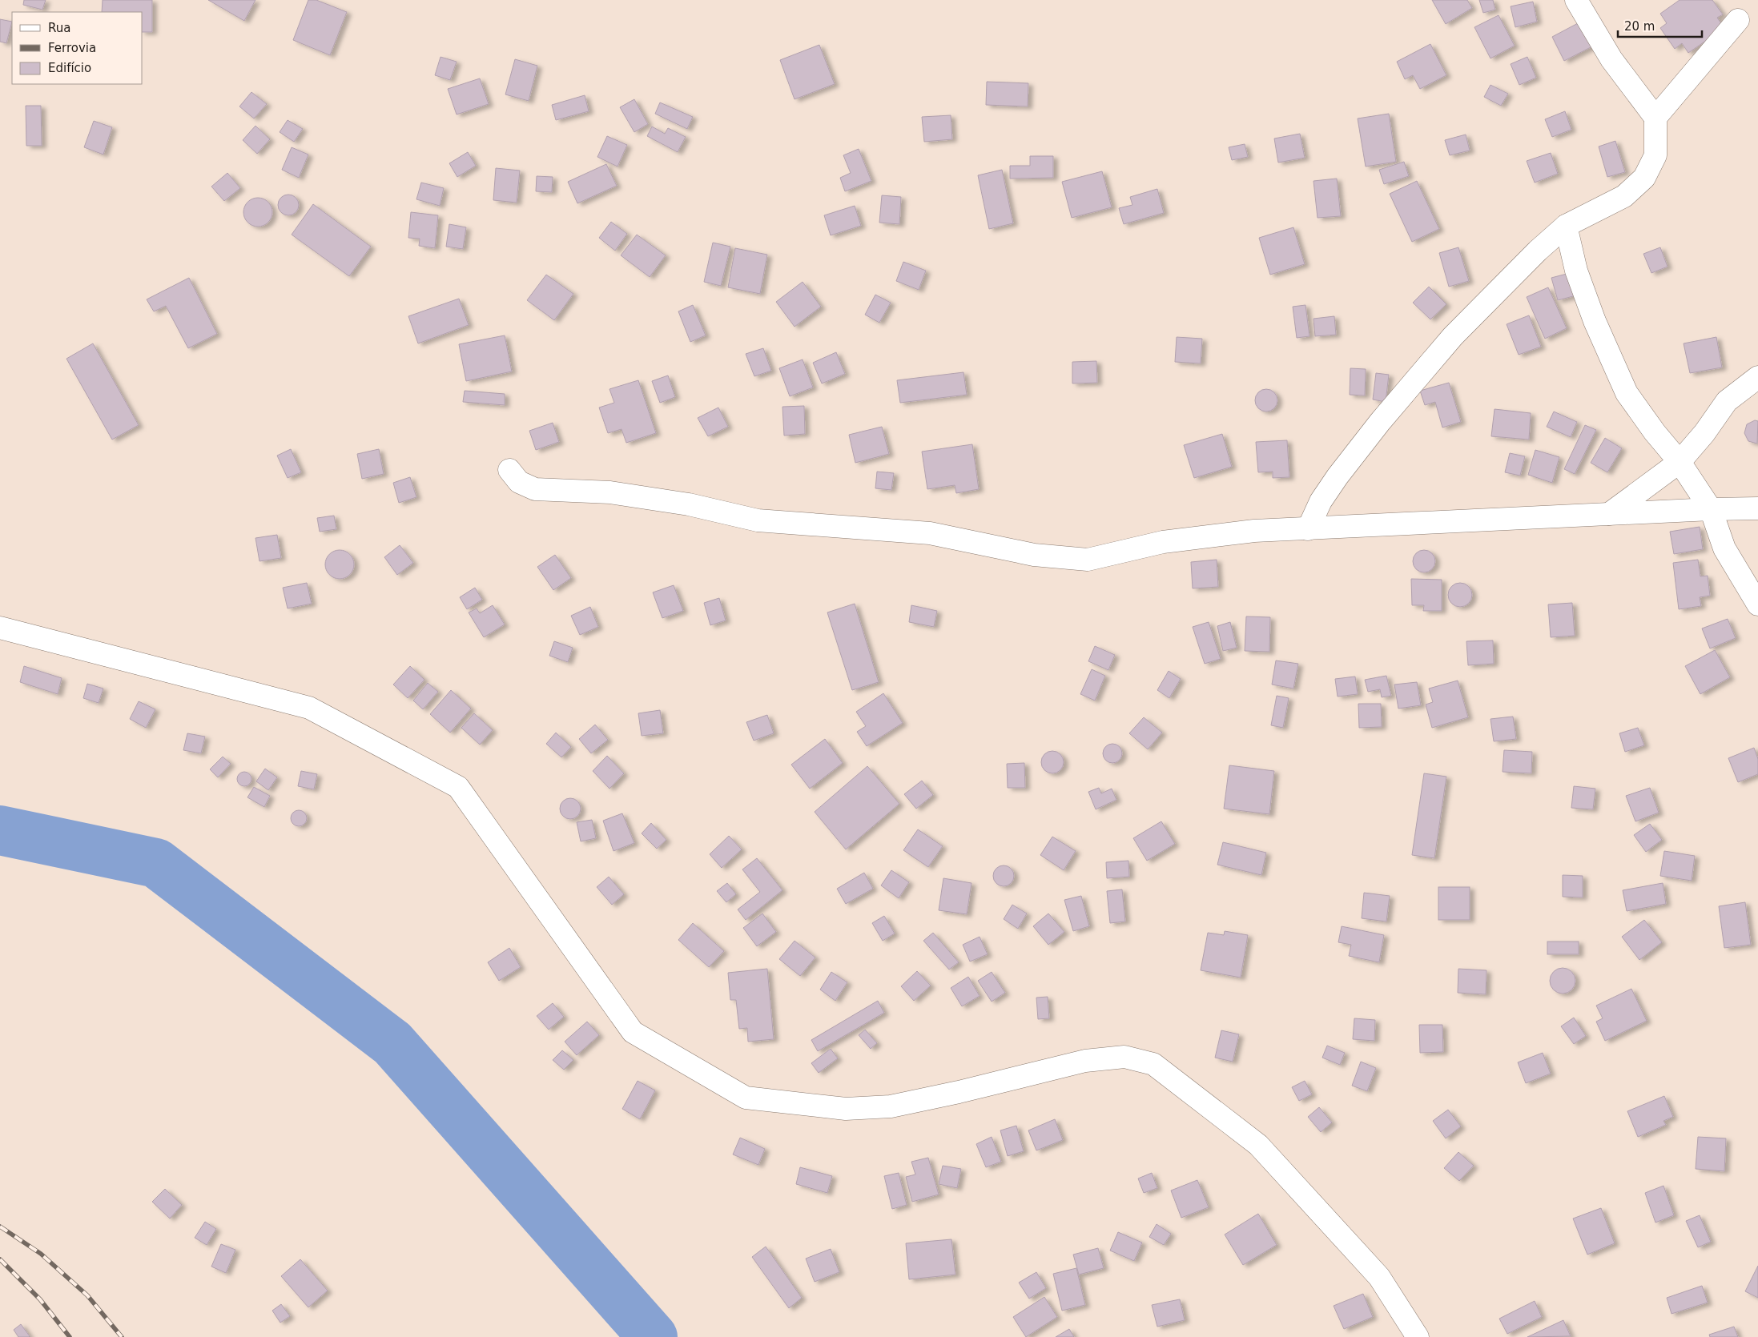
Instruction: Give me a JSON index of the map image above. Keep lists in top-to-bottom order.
{
  "legend": ["Rua", "Ferrovia", "Edifício"],
  "scale_bar": "20 m"
}
